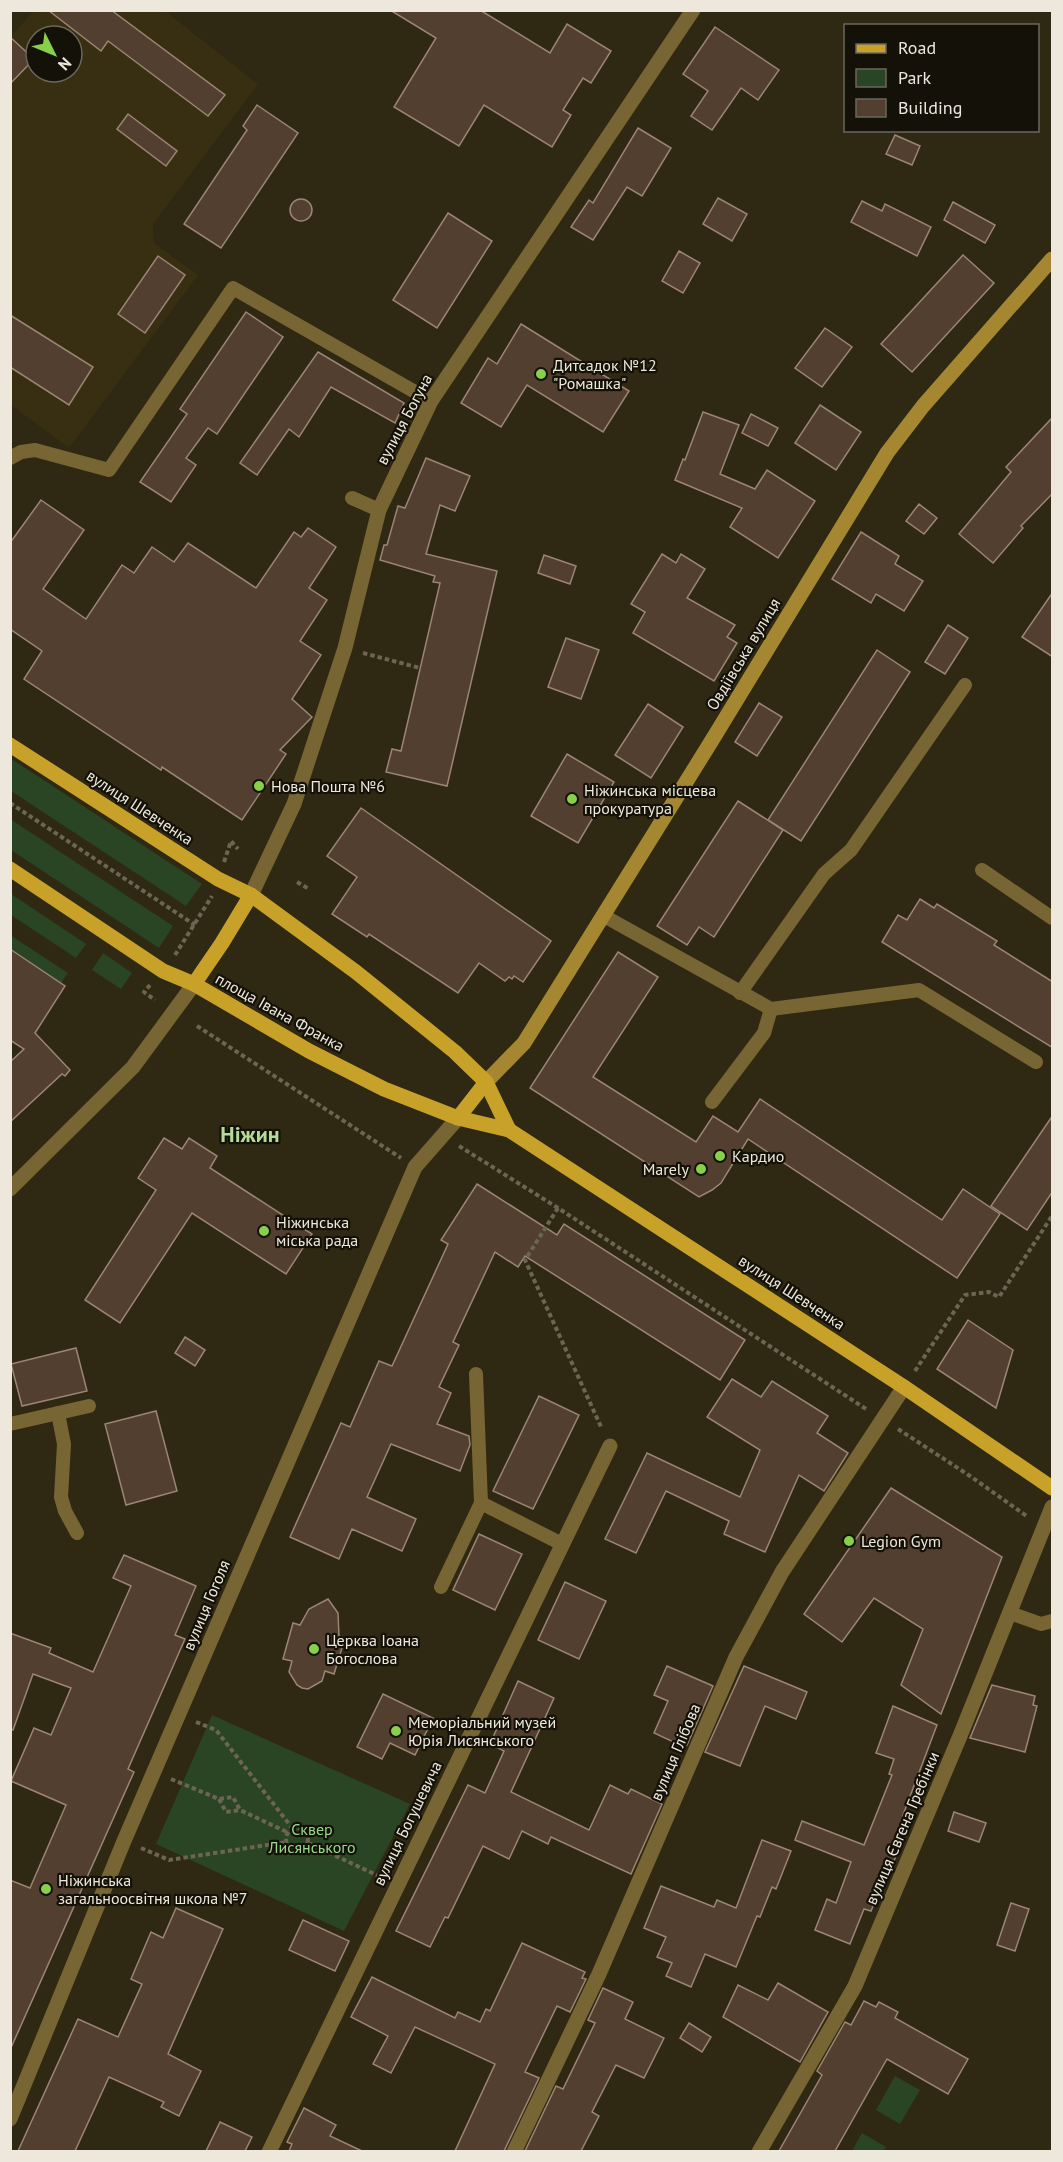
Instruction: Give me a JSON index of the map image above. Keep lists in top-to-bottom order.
{
  "streets": {
    "main road": ["Овдіївська вулиця", "вулиця Шевченка", "площа Івана Франка"],
    "street": [
      "вулиця Богуна",
      "вулиця Гоголя",
      "вулиця Глібова",
      "вулиця Богушевича",
      "вулиця Євгена Гребінки"
    ]
  },
  "crossings": [
    ["вулиця Богуна", "вулиця Шевченка"],
    ["вулиця Богуна", "площа Івана Франка"],
    ["вулиця Шевченка", "площа Івана Франка"],
    ["вулиця Шевченка", "вулиця Глібова"],
    ["площа Івана Франка", "вулиця Гоголя"]
  ],
  "districts": ["Ніжин"],
  "parks": ["Сквер Лисянського"],
  "places": [
    "Дитсадок №12 \"Ромашка\"",
    "Нова Пошта №6",
    "Ніжинська місцева прокуратура",
    "Кардио",
    "Marely",
    "Ніжинська міська рада",
    "Legion Gym",
    "Церква Іоана Богослова",
    "Меморіальний музей Юрія Лисянського",
    "Ніжинська загальноосвітня школа №7"
  ],
  "legend": ["Road", "Park", "Building"],
  "north": "bottom right"
}
